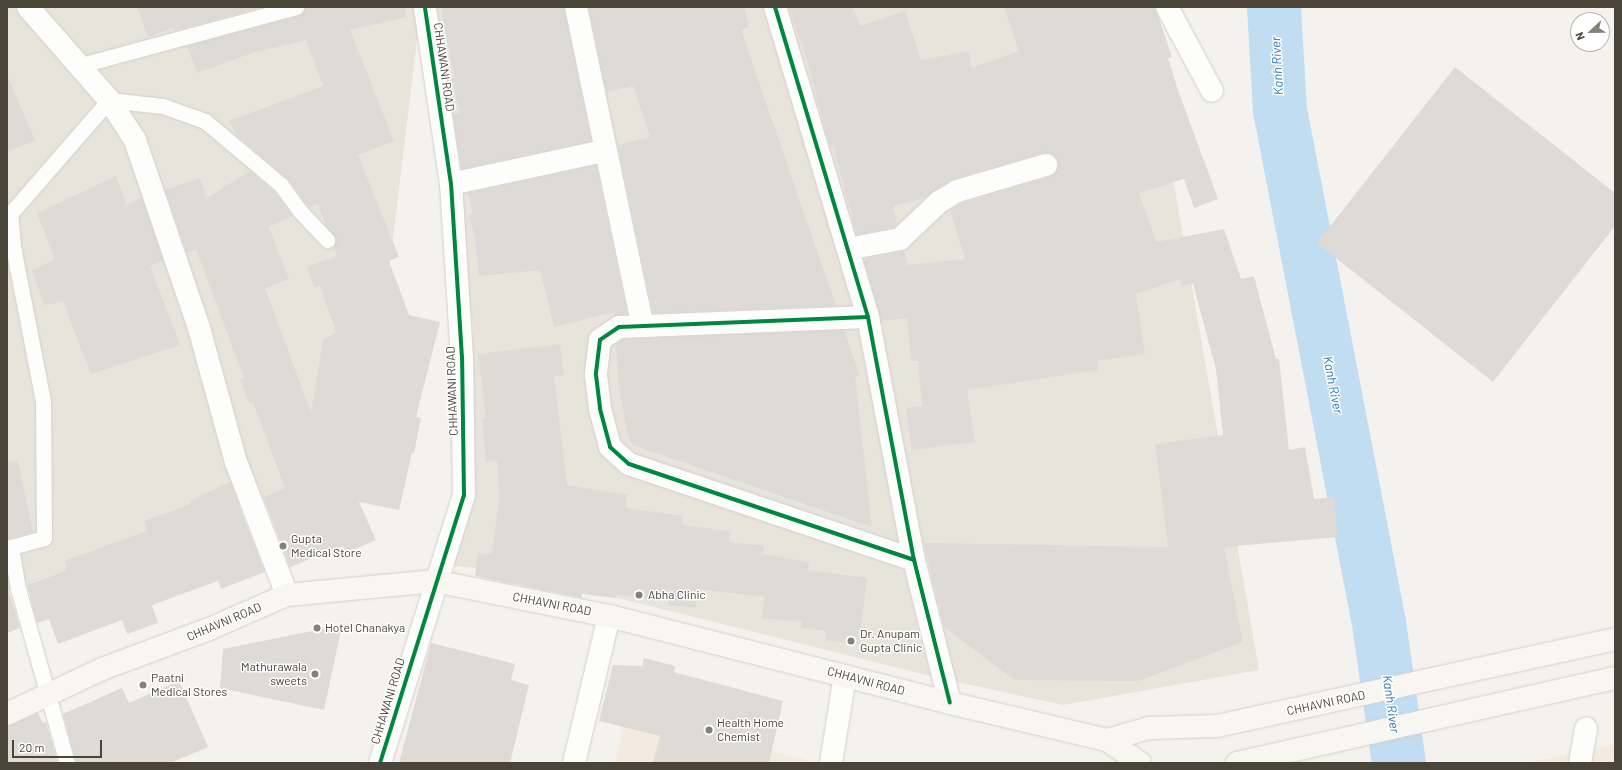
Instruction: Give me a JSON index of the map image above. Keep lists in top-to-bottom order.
{
  "streets": {
    "main road": ["CHHAVNI ROAD"],
    "street": ["CHHAWANI ROAD"]
  },
  "crossings": [
    ["CHHAWANI ROAD", "CHHAVNI ROAD"]
  ],
  "water": ["Kanh River"],
  "places": [
    "Gupta Medical Store",
    "Abha Clinic",
    "Hotel Chanakya",
    "Dr. Anupam Gupta Clinic",
    "Mathurawala sweets",
    "Paatni Medical Stores",
    "Health Home Chemist"
  ],
  "scale_bar": "20 m",
  "north": "left"
}
